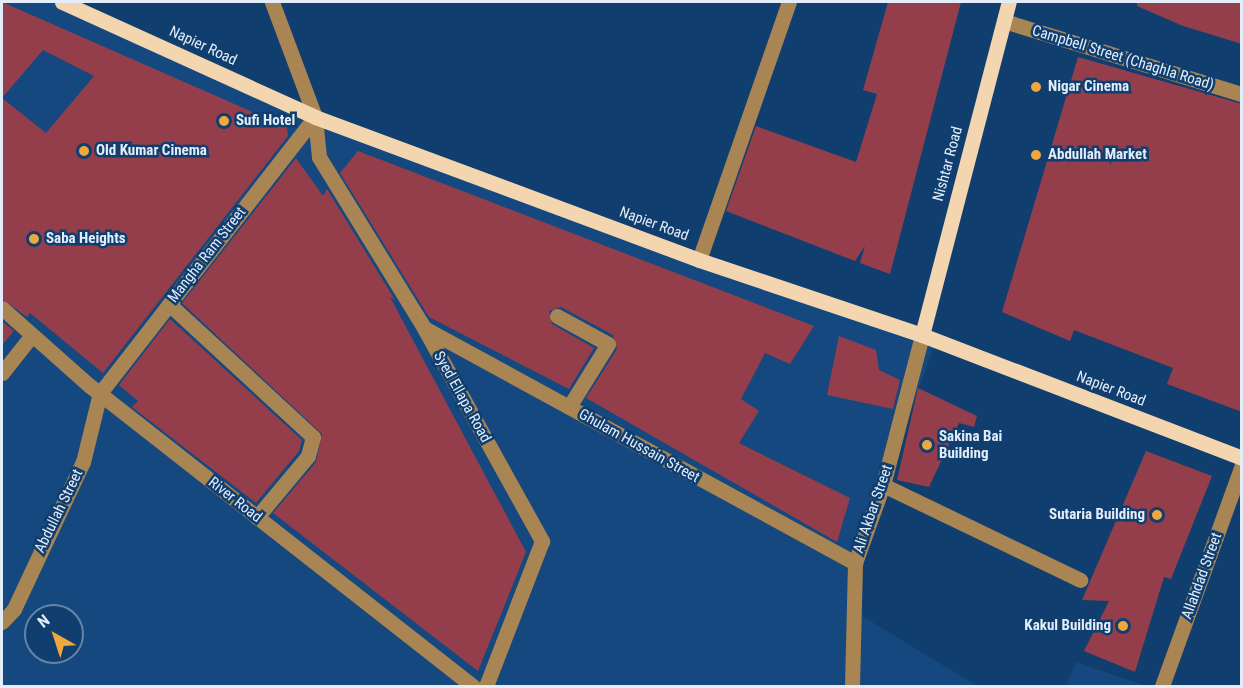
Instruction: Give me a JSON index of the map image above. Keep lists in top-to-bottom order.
{
  "streets": {
    "main road": ["Napier Road", "Nishtar Road"],
    "street": [
      "Campbell Street (Chaghla Road)",
      "Mangha Ram Street",
      "Syed Ellapa Road",
      "Ghulam Hussain Street",
      "River Road",
      "Ali Akbar Street",
      "Abdullah Street",
      "Allahdad Street"
    ]
  },
  "crossings": [
    ["Napier Road", "Nishtar Road"],
    ["Napier Road", "Mangha Ram Street"],
    ["Napier Road", "Syed Ellapa Road"],
    ["Napier Road", "Ali Akbar Street"],
    ["Campbell Street (Chaghla Road)", "Nishtar Road"],
    ["Nishtar Road", "Ali Akbar Street"],
    ["Mangha Ram Street", "Syed Ellapa Road"],
    ["Mangha Ram Street", "River Road"],
    ["Mangha Ram Street", "Abdullah Street"],
    ["Syed Ellapa Road", "Ghulam Hussain Street"],
    ["Ghulam Hussain Street", "Ali Akbar Street"],
    ["River Road", "Abdullah Street"]
  ],
  "places": [
    "Nigar Cinema",
    "Sufi Hotel",
    "Old Kumar Cinema",
    "Abdullah Market",
    "Saba Heights",
    "Sakina Bai Building",
    "Sutaria Building",
    "Kakul Building"
  ],
  "north": "top left"
}
